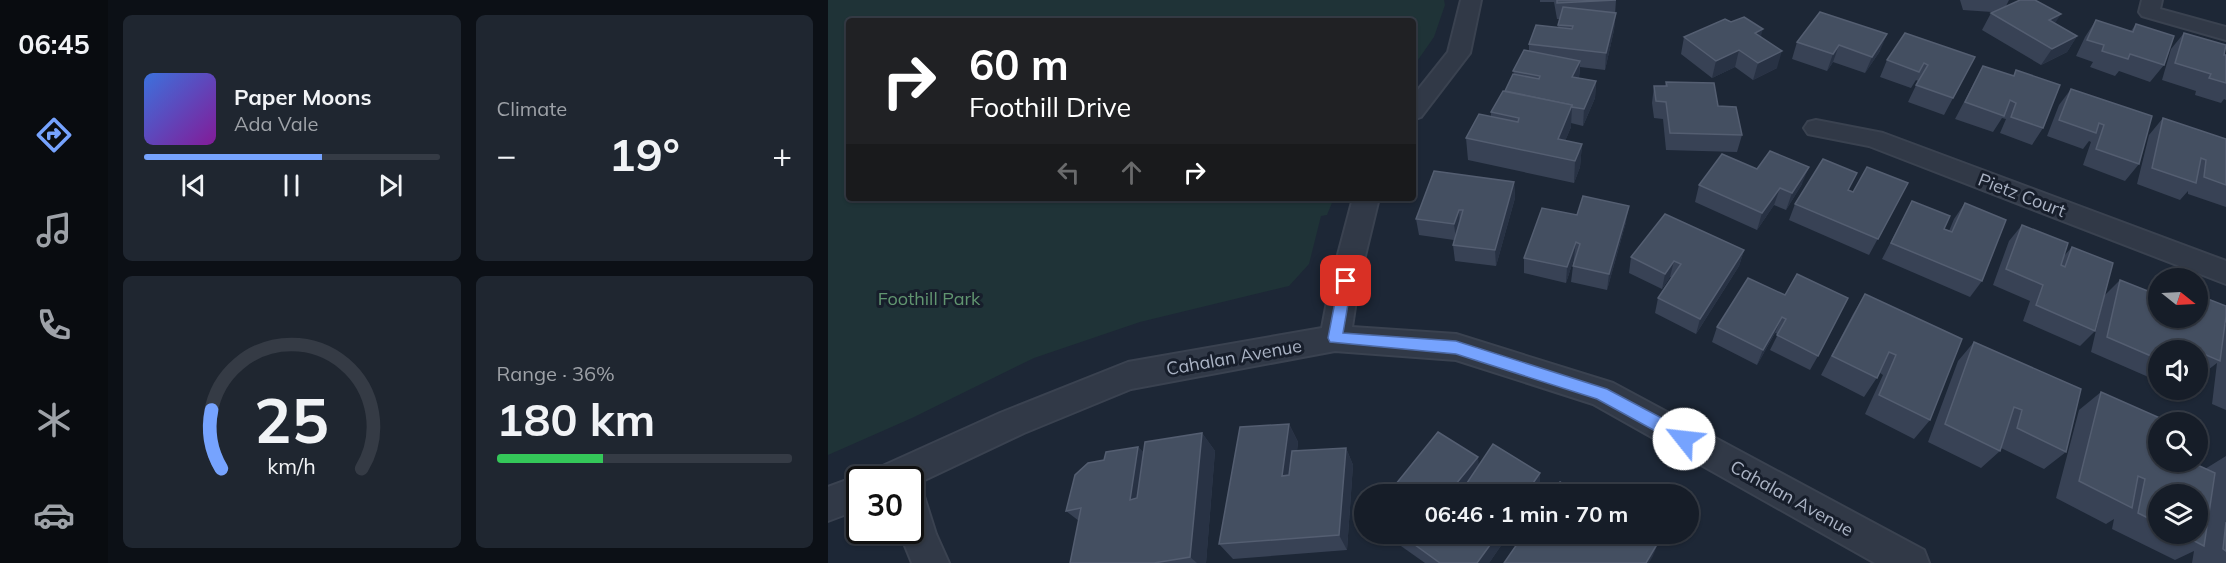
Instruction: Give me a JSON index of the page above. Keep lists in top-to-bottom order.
{
  "streets": {
    "street": ["Pietz Court", "Cahalan Avenue"]
  },
  "parks": ["Foothill Park"],
  "north": "right",
  "page": {
    "tabs": "06:45",
    "tile": [
      "Climate",
      ["Range · 36%", "180 km"]
    ],
    "turn": ["60 m", "Foothill Drive"],
    "song": ["Paper Moons", "Ada Vale"],
    "heat": ["−", "19°", "+"],
    "limit": "30",
    "trip": "06:46 · 1 min · 70 m",
    "gauge": ["25", "km/h"]
  }
}
